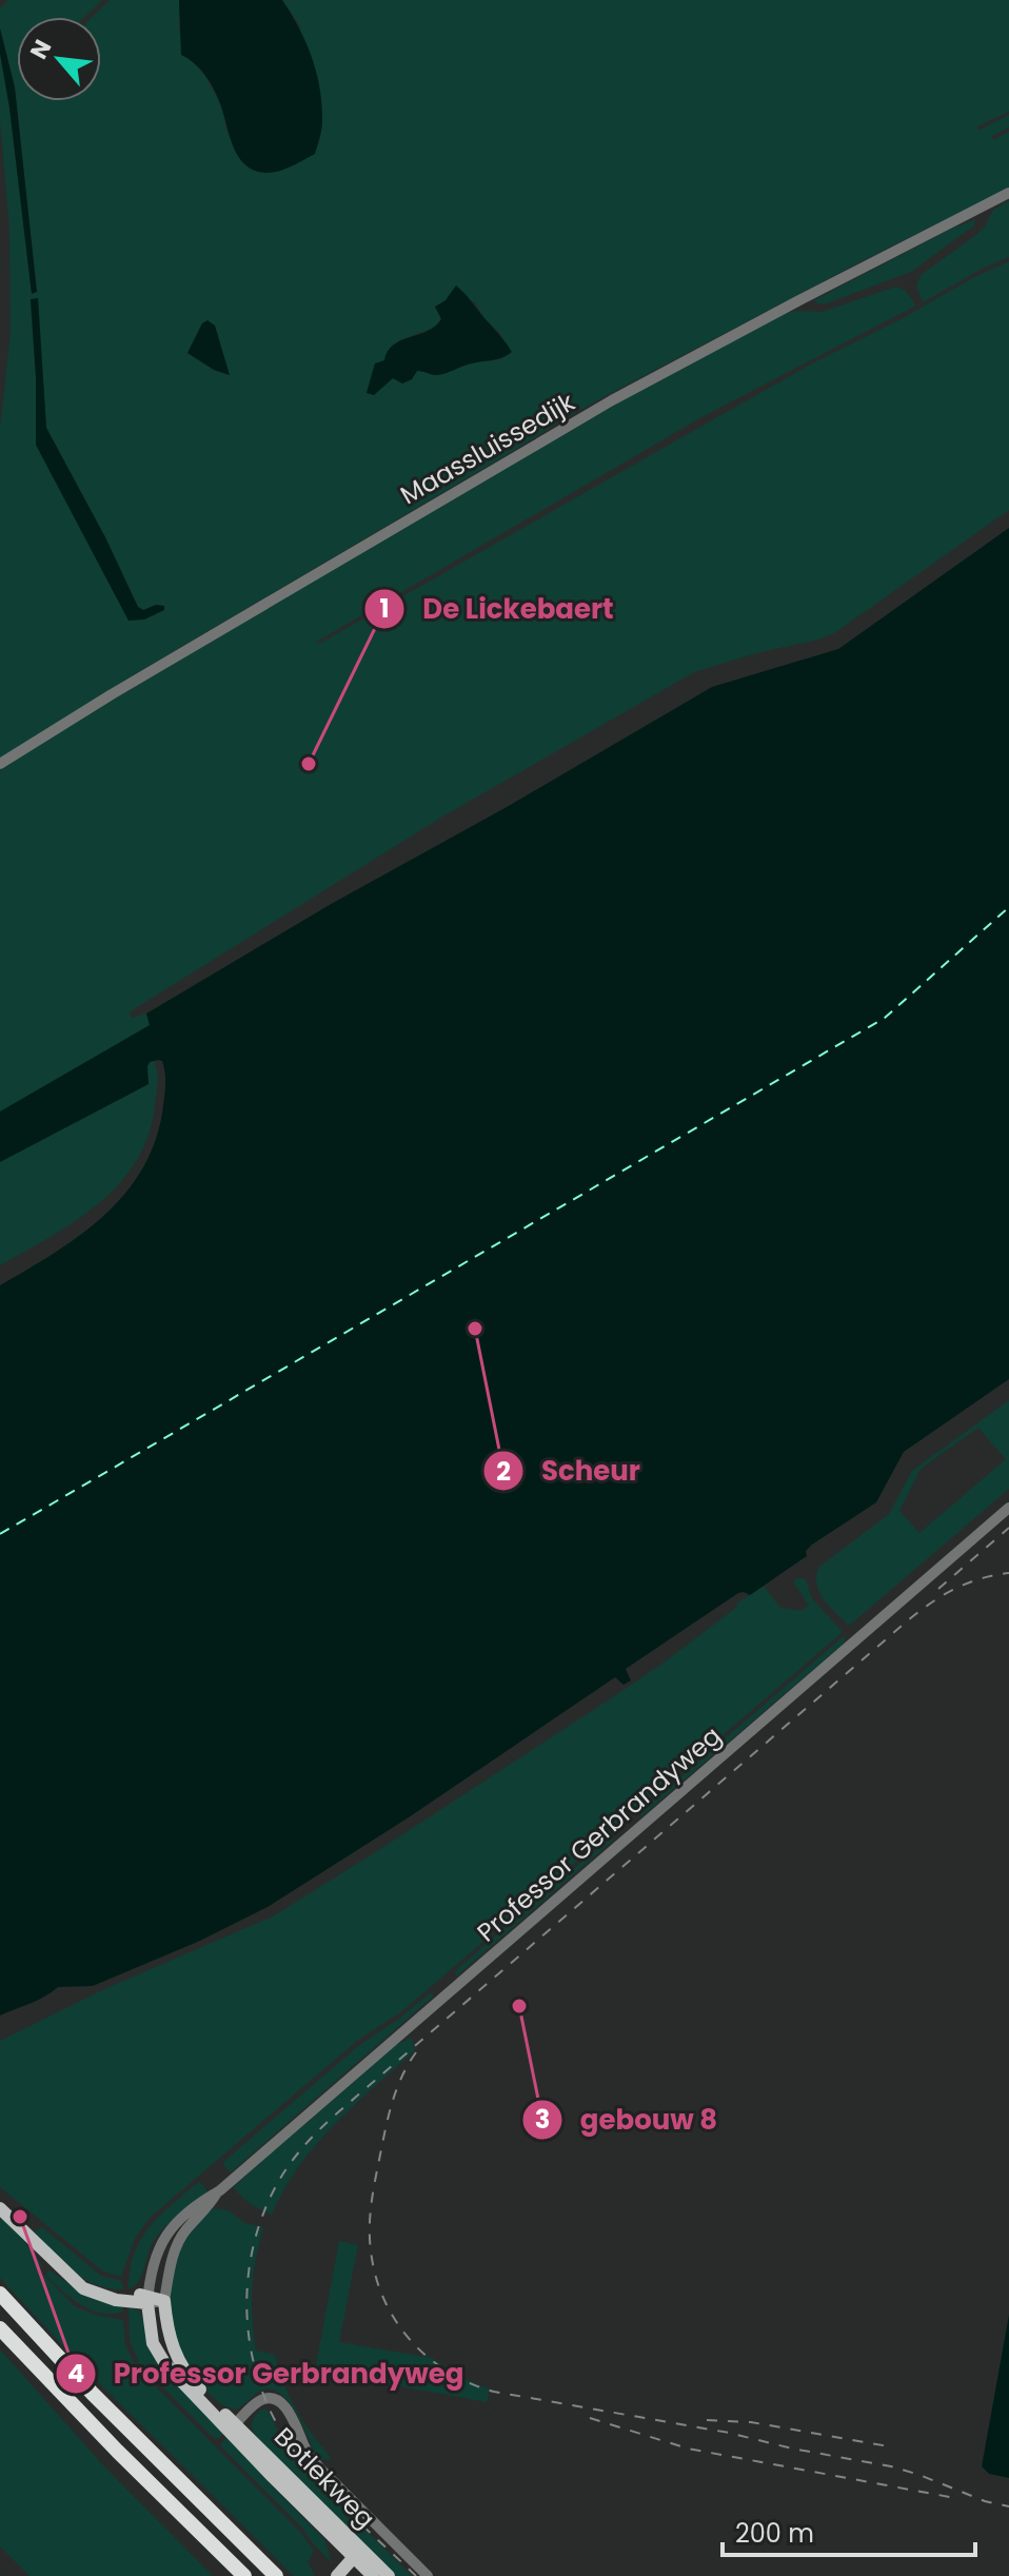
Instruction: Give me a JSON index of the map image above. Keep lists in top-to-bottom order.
{
  "streets": {
    "main road": ["Botlekweg"],
    "street": ["Maassluissedijk", "Professor Gerbrandyweg"]
  },
  "crossings": [
    ["Professor Gerbrandyweg", "Botlekweg"]
  ],
  "places": [
    "De Lickebaert",
    "Scheur",
    "gebouw 8",
    "Professor Gerbrandyweg"
  ],
  "scale_bar": "200 m",
  "north": "top left"
}
